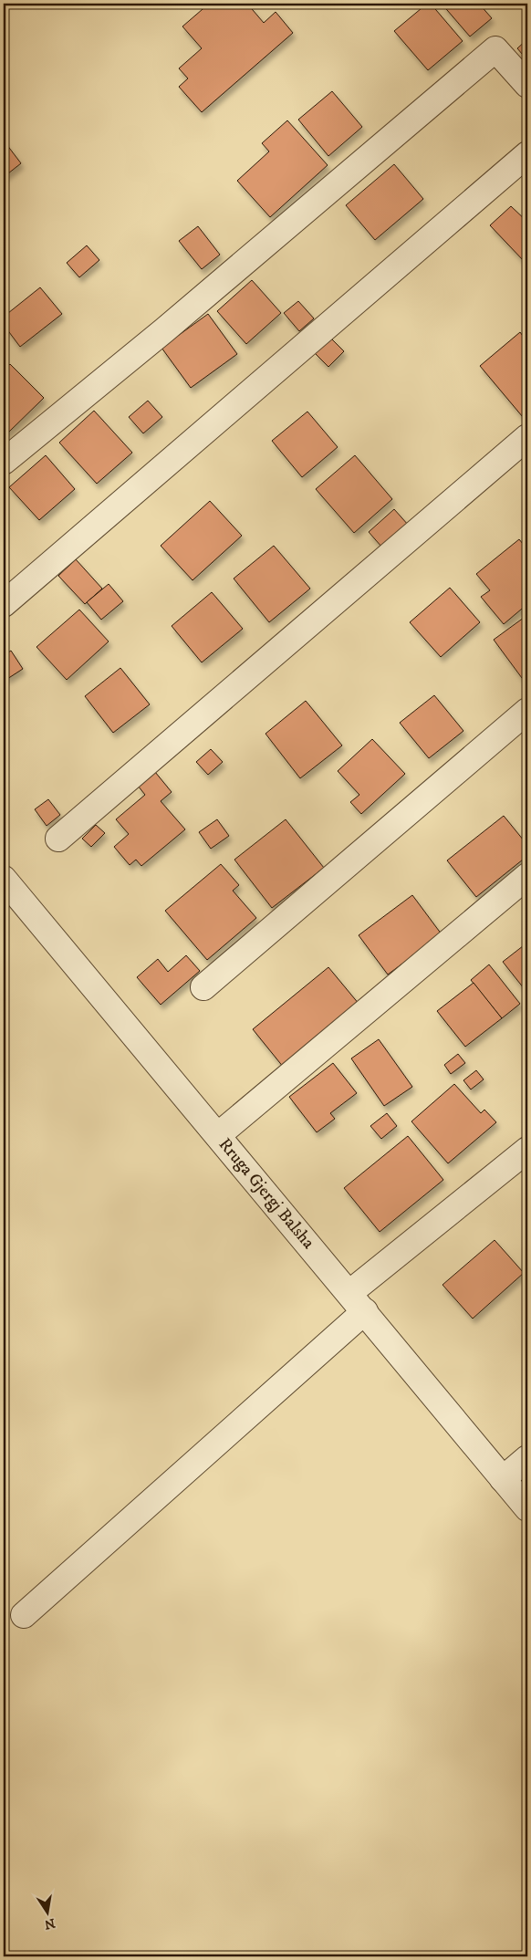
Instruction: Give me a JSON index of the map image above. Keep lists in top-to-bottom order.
{
  "streets": {
    "street": ["Rruga Gjergj Balsha"]
  },
  "north": "bottom"
}
